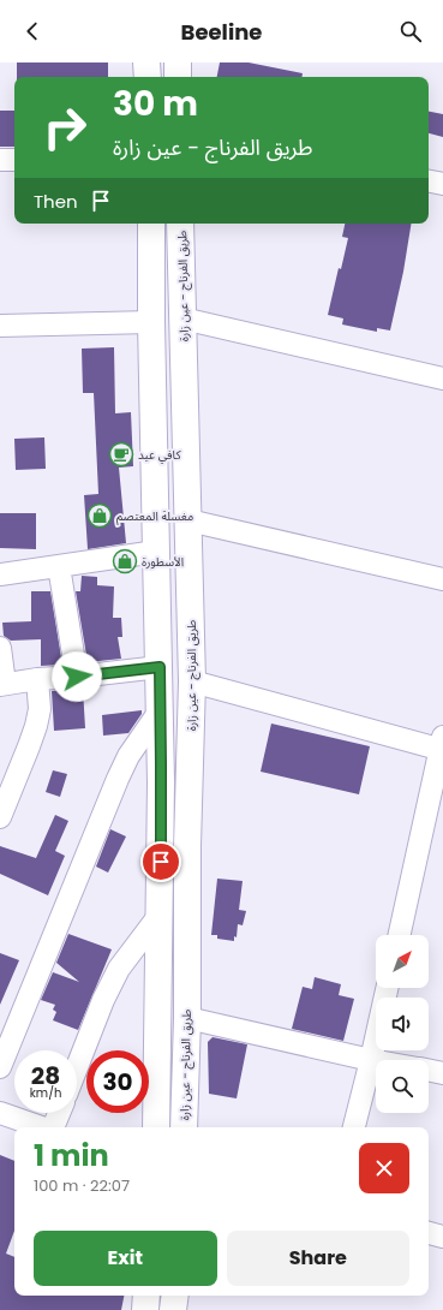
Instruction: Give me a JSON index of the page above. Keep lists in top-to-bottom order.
{
  "streets": {
    "main road": ["طريق الفرناج - عين زارة"]
  },
  "places": {
    "cafe": ["كافي عيد"],
    "shop": ["مغسلة المعتصم", "الأسطورة"]
  },
  "north": "top right",
  "page": {
    "header": "Beeline",
    "turn": ["30 m", "طريق الفرناج - عين زارة"],
    "then": "Then",
    "speed": "28 km/h",
    "limit": "30",
    "heading": ["1 min", "100 m · 22:07"],
    "buttons": ["Exit", "Share"]
  }
}
